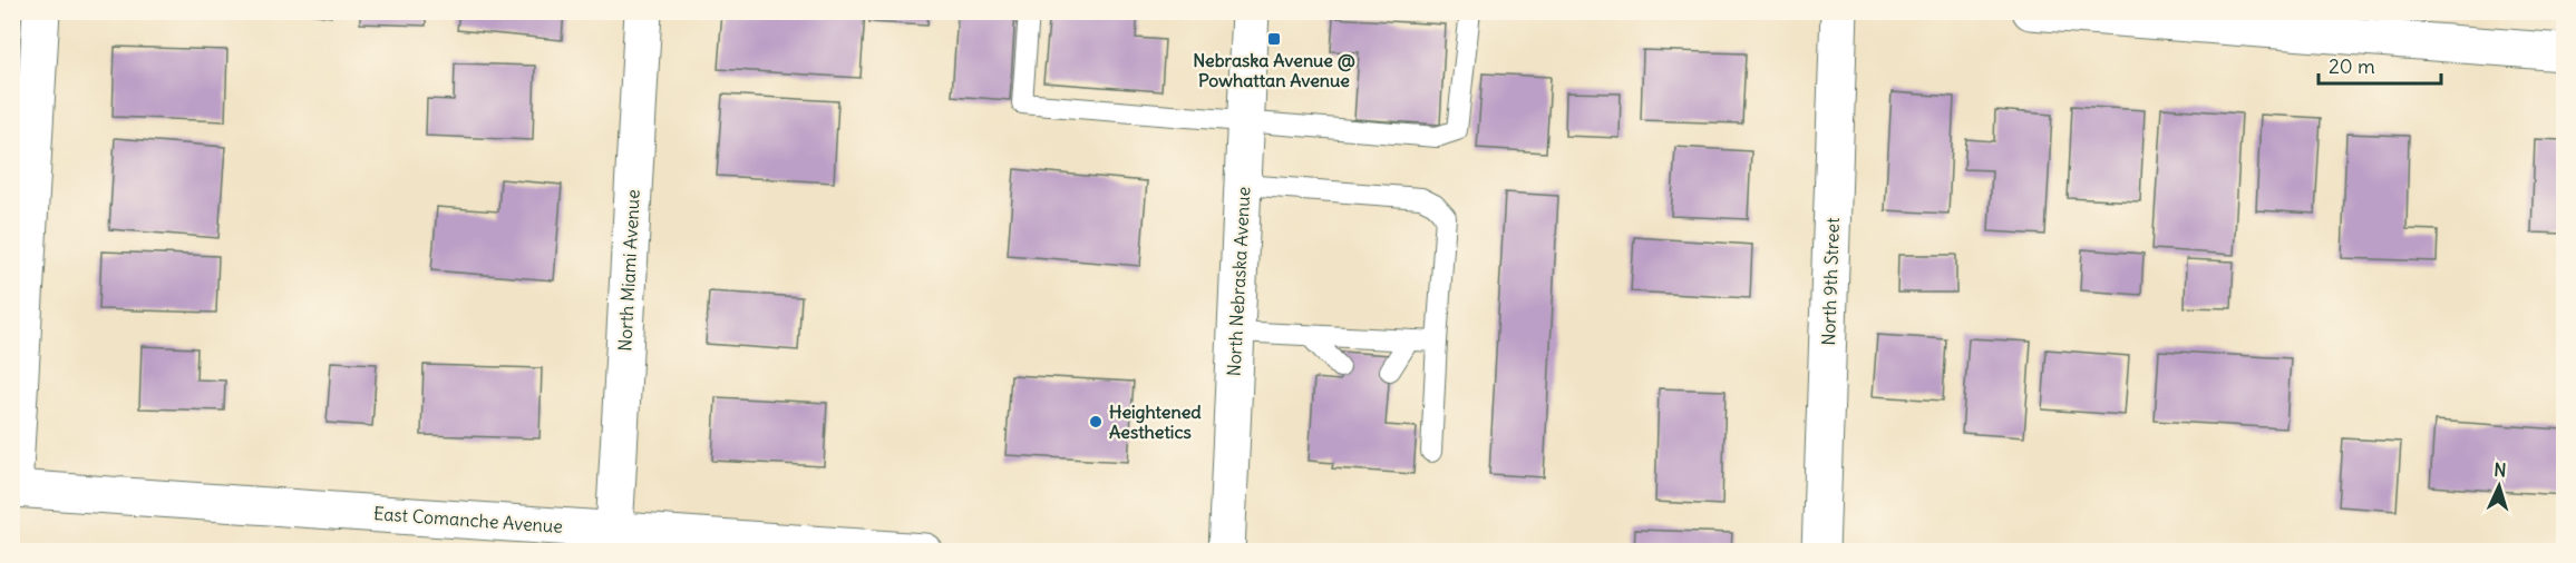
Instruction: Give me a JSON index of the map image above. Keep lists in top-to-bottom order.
{
  "streets": {
    "street": [
      "North Miami Avenue",
      "North Nebraska Avenue",
      "North 9th Street",
      "East Comanche Avenue"
    ]
  },
  "crossings": [
    ["North Miami Avenue", "East Comanche Avenue"]
  ],
  "places": {
    "transit": ["Nebraska Avenue @ Powhattan Avenue"],
    "other": ["Heightened Aesthetics"]
  },
  "scale_bar": "20 m",
  "north": "top"
}
